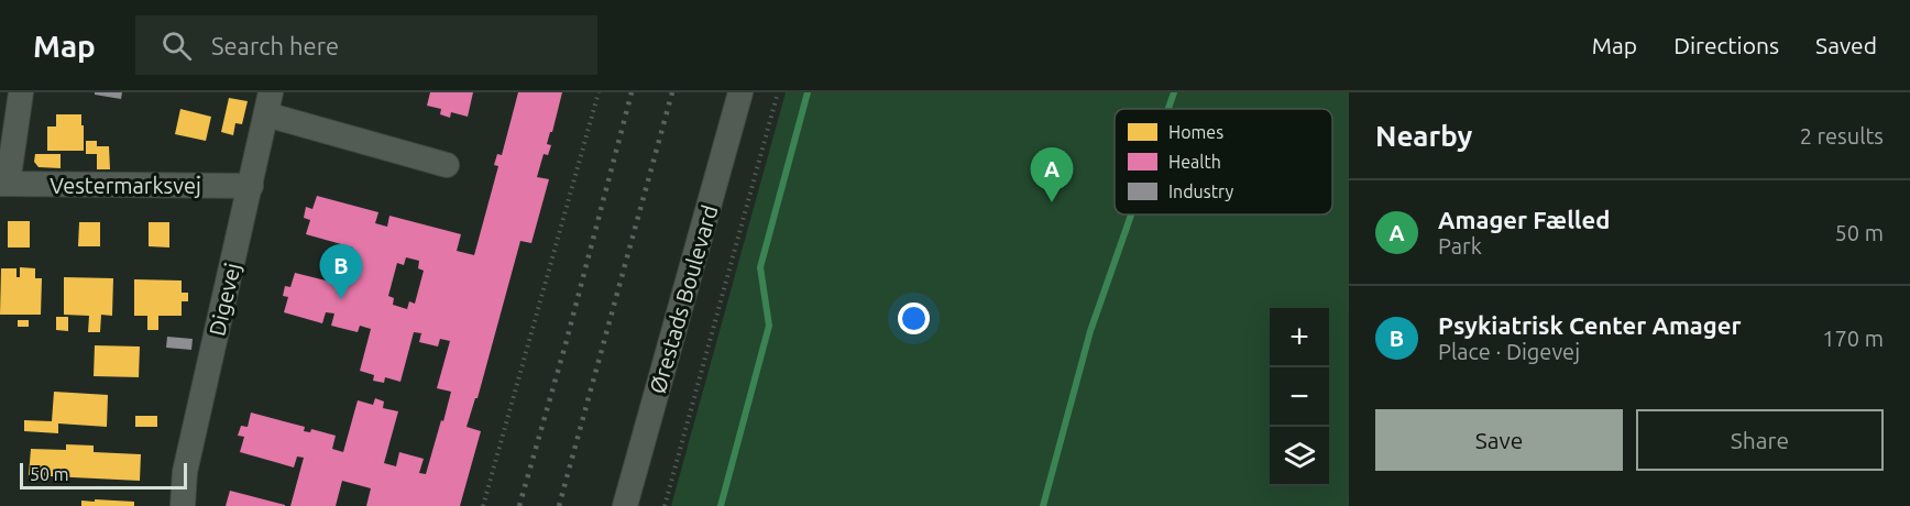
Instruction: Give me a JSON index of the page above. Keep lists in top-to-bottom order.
{
  "streets": {
    "street": ["Vestermarksvej", "Digevej", "Ørestads Boulevard"]
  },
  "crossings": [
    ["Vestermarksvej", "Digevej"]
  ],
  "legend": ["Homes", "Health", "Industry"],
  "scale_bar": "50 m",
  "page": {
    "header": "Map",
    "search": "Search here",
    "nav": ["Map", "Directions", "Saved"],
    "heading": ["Nearby", "2 results"],
    "pins": ["A", "B"],
    "list": [
      {
        "mark": "A",
        "name": "Amager Fælled",
        "note": "Park",
        "value": "50 m"
      },
      {
        "mark": "B",
        "name": "Psykiatrisk Center Amager",
        "note": "Place · Digevej",
        "value": "170 m"
      }
    ],
    "map_buttons": ["+", "−"],
    "buttons": ["Save", "Share"],
    "scale": "50 m"
  }
}
